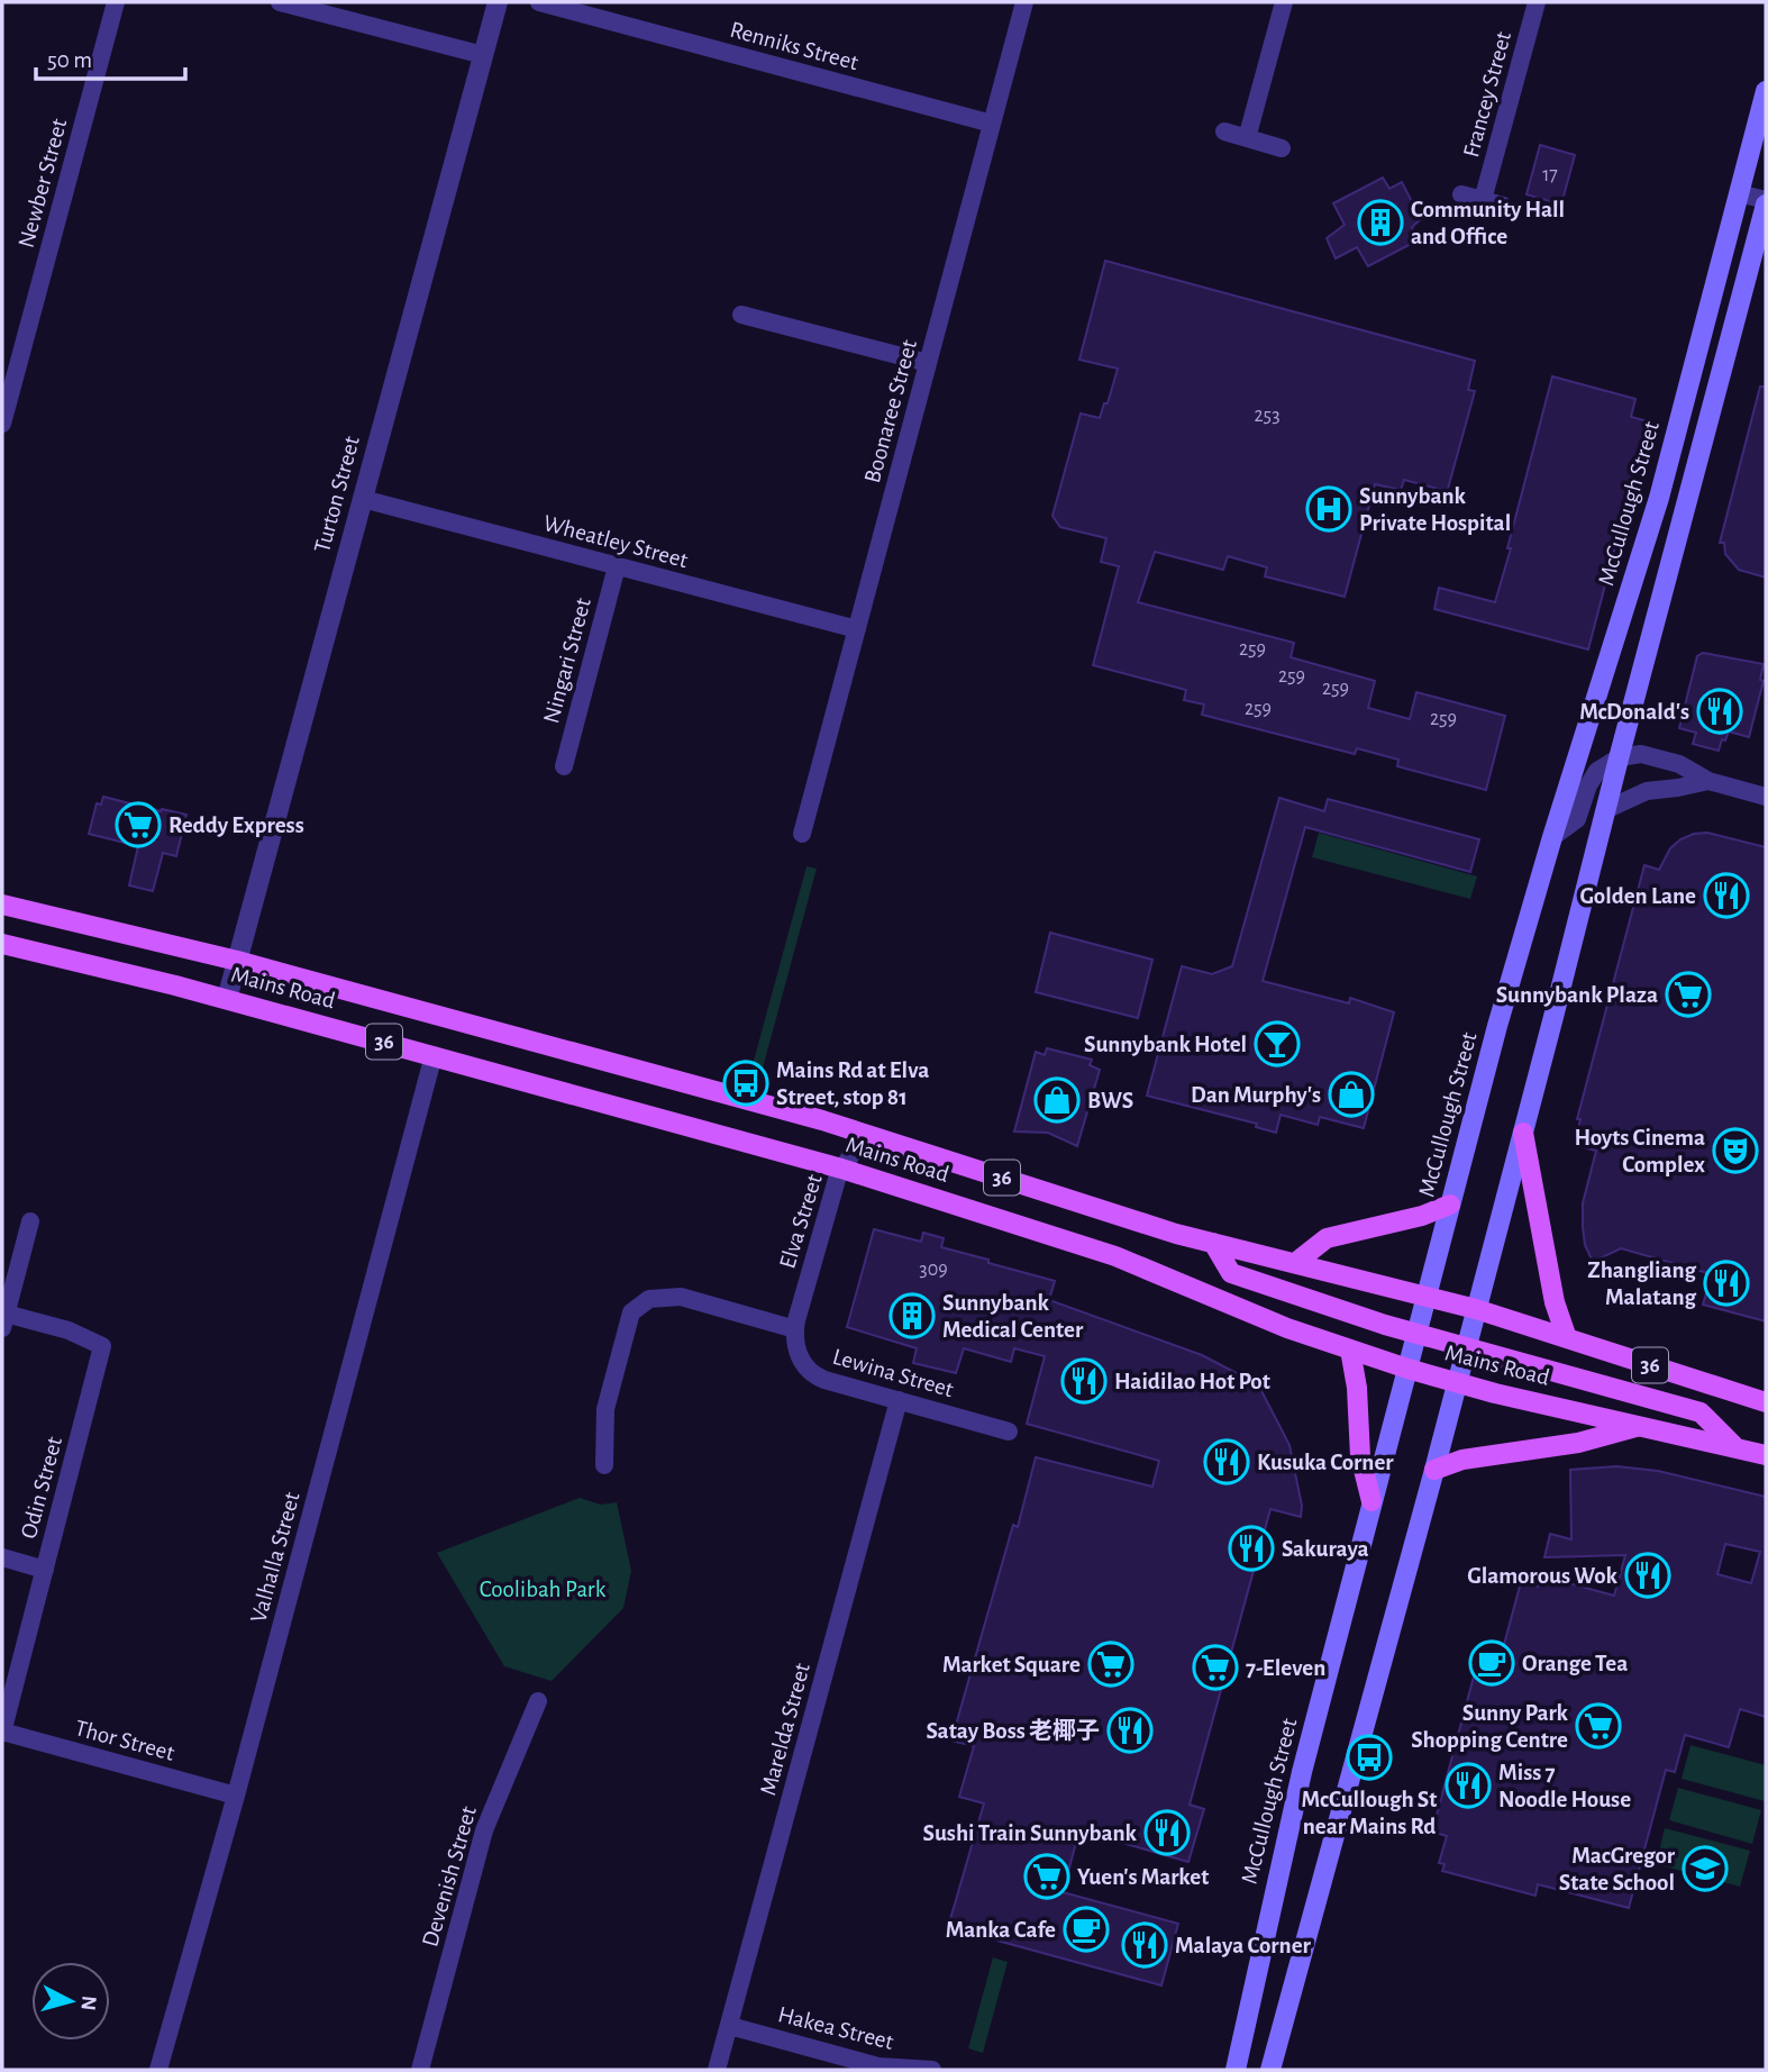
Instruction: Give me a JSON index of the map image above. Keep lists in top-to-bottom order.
{
  "streets": {
    "main road": ["McCullough Street", "Mains Road", "36"],
    "street": [
      "Renniks Street",
      "Francey Street",
      "Newber Street",
      "Boonaree Street",
      "Turton Street",
      "Wheatley Street",
      "Ningari Street",
      "Elva Street",
      "Lewina Street",
      "Odin Street",
      "Valhalla Street",
      "Marelda Street",
      "Thor Street",
      "Devenish Street",
      "Hakea Street"
    ]
  },
  "crossings": [
    ["Renniks Street", "Boonaree Street"],
    ["Boonaree Street", "Wheatley Street"],
    ["Turton Street", "Wheatley Street"],
    ["Turton Street", "Mains Road"],
    ["McCullough Street", "Mains Road"],
    ["Wheatley Street", "Ningari Street"],
    ["Mains Road", "Elva Street"],
    ["Mains Road", "Valhalla Street"],
    ["Elva Street", "Lewina Street"],
    ["Lewina Street", "Marelda Street"],
    ["Odin Street", "Thor Street"],
    ["Valhalla Street", "Thor Street"],
    ["Marelda Street", "Hakea Street"]
  ],
  "parks": ["Coolibah Park"],
  "places": {
    "building": ["Community Hall and Office", "Sunnybank Medical Center"],
    "hospital": ["Sunnybank Private Hospital"],
    "restaurant": [
      "McDonald's",
      "Golden Lane",
      "Zhangliang Malatang",
      "Haidilao Hot Pot",
      "Kusuka Corner",
      "Sakuraya",
      "Glamorous Wok",
      "Satay Boss 老椰子",
      "Miss 7 Noodle House",
      "Sushi Train Sunnybank",
      "Malaya Corner"
    ],
    "supermarket": [
      "Reddy Express",
      "Sunnybank Plaza",
      "Market Square",
      "7-Eleven",
      "Sunny Park Shopping Centre",
      "Yuen's Market"
    ],
    "bar": ["Sunnybank Hotel"],
    "bus stop": ["Mains Rd at Elva Street, stop 81", "McCullough St near Mains Rd"],
    "shop": ["Dan Murphy's", "BWS"],
    "theatre": ["Hoyts Cinema Complex"],
    "cafe": ["Orange Tea", "Manka Cafe"],
    "school or university": ["MacGregor State School"]
  },
  "house_numbers": [
    "17",
    "253",
    "259",
    "259",
    "259",
    "259",
    "259",
    "309"
  ],
  "scale_bar": "50 m",
  "north": "right"
}
